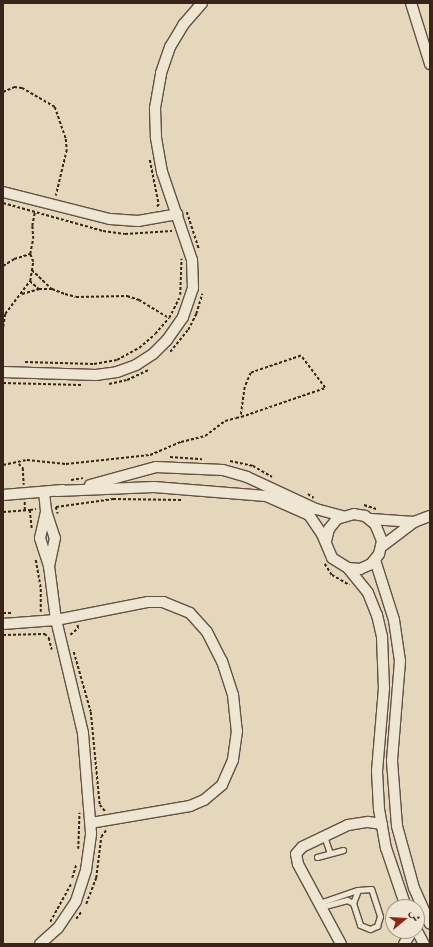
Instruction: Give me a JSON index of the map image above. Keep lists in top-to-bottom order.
{
  "north": "right"
}
